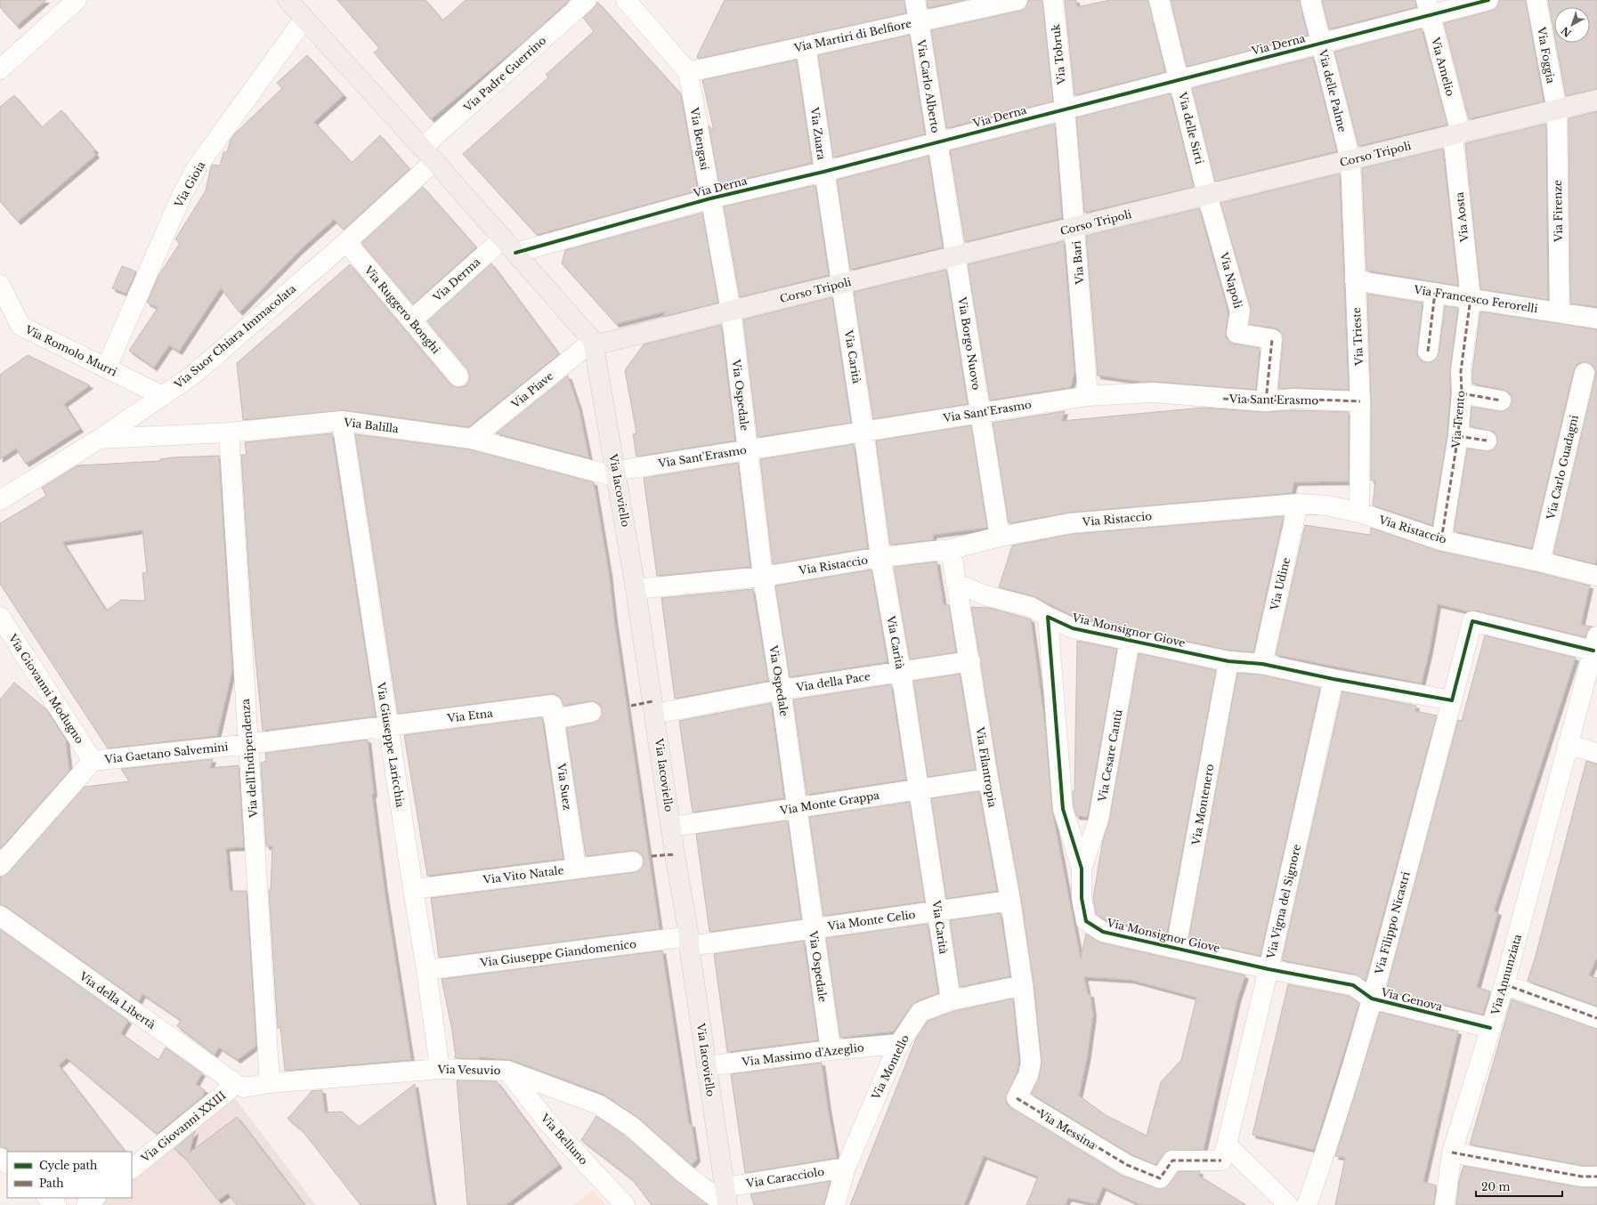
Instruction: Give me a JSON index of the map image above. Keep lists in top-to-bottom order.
{
  "streets": {
    "main road": ["Corso Tripoli", "Via Iacoviello"],
    "street": [
      "Via Martiri di Belfiore",
      "Via Derna",
      "Via Tobruk",
      "Via Foggia",
      "Via Amelio",
      "Via Padre Guerrino",
      "Via Carlo Alberto",
      "Via delle Palme",
      "Via delle Sirti",
      "Via Zuara",
      "Via Bengasi",
      "Via Gioia",
      "Via Firenze",
      "Via Aosta",
      "Via Bari",
      "Via Derma",
      "Via Napoli",
      "Via Francesco Ferorelli",
      "Via Ruggero Bonghi",
      "Via Suor Chiara Immacolata",
      "Via Trieste",
      "Via Borgo Nuovo",
      "Via Romolo Murri",
      "Via Carità",
      "Via Piave",
      "Via Ospedale",
      "Via Sant'Erasmo",
      "Via Trento",
      "Via Balilla",
      "Via Carlo Guadagni",
      "Via Ristaccio",
      "Via Udine",
      "Via Monsignor Giove",
      "Via della Pace",
      "Via Giovanni Modugno",
      "Via Etna",
      "Via Giuseppe Laricchia",
      "Via Gaetano Salvemini",
      "Via Cesare Cantù",
      "Via dell'Indipendenza",
      "Via Filantropia",
      "Via Suez",
      "Via Monte Grappa",
      "Via Montenero",
      "Via Vito Natale",
      "Via Vigna del Signore",
      "Via Monte Celio",
      "Via Filippo Nicastri",
      "Via Giuseppe Giandomenico",
      "Via Annunziata",
      "Via Genova",
      "Via della Libertà",
      "Via Massimo d'Azeglio",
      "Via Montello",
      "Via Vesuvio",
      "Via Giovanni XXIII",
      "Via Messina",
      "Via Belluno",
      "Via Caracciolo"
    ]
  },
  "crossings": [
    ["Via Martiri di Belfiore", "Via Carlo Alberto"],
    ["Via Martiri di Belfiore", "Via Zuara"],
    ["Via Martiri di Belfiore", "Via Bengasi"],
    ["Via Derna", "Via Tobruk"],
    ["Via Derna", "Via Amelio"],
    ["Via Derna", "Via Carlo Alberto"],
    ["Via Derna", "Via delle Palme"],
    ["Via Derna", "Via delle Sirti"],
    ["Via Derna", "Via Zuara"],
    ["Via Derna", "Via Bengasi"],
    ["Via Derna", "Via Bari"],
    ["Via Tobruk", "Via Bari"],
    ["Via Foggia", "Corso Tripoli"],
    ["Via Foggia", "Via Firenze"],
    ["Via Amelio", "Corso Tripoli"],
    ["Via Amelio", "Via Aosta"],
    ["Via Padre Guerrino", "Via Suor Chiara Immacolata"],
    ["Via Carlo Alberto", "Corso Tripoli"],
    ["Via Carlo Alberto", "Via Borgo Nuovo"],
    ["Via delle Palme", "Corso Tripoli"],
    ["Via delle Palme", "Via Trieste"],
    ["Via delle Sirti", "Corso Tripoli"],
    ["Via delle Sirti", "Via Napoli"],
    ["Via Zuara", "Corso Tripoli"],
    ["Via Zuara", "Via Carità"],
    ["Via Bengasi", "Corso Tripoli"],
    ["Via Bengasi", "Via Ospedale"],
    ["Corso Tripoli", "Via Firenze"],
    ["Corso Tripoli", "Via Aosta"],
    ["Corso Tripoli", "Via Bari"],
    ["Corso Tripoli", "Via Napoli"],
    ["Corso Tripoli", "Via Trieste"],
    ["Corso Tripoli", "Via Borgo Nuovo"],
    ["Corso Tripoli", "Via Carità"],
    ["Corso Tripoli", "Via Piave"],
    ["Corso Tripoli", "Via Ospedale"],
    ["Corso Tripoli", "Via Iacoviello"],
    ["Via Gioia", "Via Romolo Murri"],
    ["Via Firenze", "Via Francesco Ferorelli"],
    ["Via Aosta", "Via Francesco Ferorelli"],
    ["Via Aosta", "Via Trento"],
    ["Via Bari", "Via Sant'Erasmo"],
    ["Via Derma", "Via Ruggero Bonghi"],
    ["Via Napoli", "Via Sant'Erasmo"],
    ["Via Francesco Ferorelli", "Via Trieste"],
    ["Via Francesco Ferorelli", "Via Trento"],
    ["Via Ruggero Bonghi", "Via Suor Chiara Immacolata"],
    ["Via Suor Chiara Immacolata", "Via Romolo Murri"],
    ["Via Suor Chiara Immacolata", "Via Balilla"],
    ["Via Trieste", "Via Sant'Erasmo"],
    ["Via Trieste", "Via Ristaccio"],
    ["Via Borgo Nuovo", "Via Sant'Erasmo"],
    ["Via Borgo Nuovo", "Via Ristaccio"],
    ["Via Carità", "Via Sant'Erasmo"],
    ["Via Carità", "Via Ristaccio"],
    ["Via Carità", "Via della Pace"],
    ["Via Carità", "Via Monte Grappa"],
    ["Via Carità", "Via Monte Celio"],
    ["Via Carità", "Via Montello"],
    ["Via Piave", "Via Balilla"],
    ["Via Piave", "Via Iacoviello"],
    ["Via Ospedale", "Via Sant'Erasmo"],
    ["Via Ospedale", "Via Ristaccio"],
    ["Via Ospedale", "Via della Pace"],
    ["Via Ospedale", "Via Monte Grappa"],
    ["Via Ospedale", "Via Monte Celio"],
    ["Via Ospedale", "Via Massimo d'Azeglio"],
    ["Via Sant'Erasmo", "Via Balilla"],
    ["Via Sant'Erasmo", "Via Iacoviello"],
    ["Via Trento", "Via Ristaccio"],
    ["Via Balilla", "Via Iacoviello"],
    ["Via Balilla", "Via Giuseppe Laricchia"],
    ["Via Balilla", "Via dell'Indipendenza"],
    ["Via Carlo Guadagni", "Via Ristaccio"],
    ["Via Iacoviello", "Via Ristaccio"],
    ["Via Iacoviello", "Via della Pace"],
    ["Via Iacoviello", "Via Monte Grappa"],
    ["Via Iacoviello", "Via Monte Celio"],
    ["Via Iacoviello", "Via Giuseppe Giandomenico"],
    ["Via Iacoviello", "Via Massimo d'Azeglio"],
    ["Via Iacoviello", "Via Vesuvio"],
    ["Via Iacoviello", "Via Caracciolo"],
    ["Via Ristaccio", "Via Udine"],
    ["Via Ristaccio", "Via Filantropia"],
    ["Via Udine", "Via Monsignor Giove"],
    ["Via Monsignor Giove", "Via Cesare Cantù"],
    ["Via Monsignor Giove", "Via Montenero"],
    ["Via Monsignor Giove", "Via Vigna del Signore"],
    ["Via Monsignor Giove", "Via Filippo Nicastri"],
    ["Via Monsignor Giove", "Via Genova"],
    ["Via della Pace", "Via Filantropia"],
    ["Via Giovanni Modugno", "Via Gaetano Salvemini"],
    ["Via Etna", "Via Giuseppe Laricchia"],
    ["Via Etna", "Via Gaetano Salvemini"],
    ["Via Etna", "Via Suez"],
    ["Via Giuseppe Laricchia", "Via Gaetano Salvemini"],
    ["Via Giuseppe Laricchia", "Via Vito Natale"],
    ["Via Giuseppe Laricchia", "Via Giuseppe Giandomenico"],
    ["Via Giuseppe Laricchia", "Via Vesuvio"],
    ["Via Gaetano Salvemini", "Via dell'Indipendenza"],
    ["Via dell'Indipendenza", "Via Vesuvio"],
    ["Via Filantropia", "Via Monte Grappa"],
    ["Via Filantropia", "Via Monte Celio"],
    ["Via Filantropia", "Via Montello"],
    ["Via Filantropia", "Via Messina"],
    ["Via Suez", "Via Vito Natale"],
    ["Via Vigna del Signore", "Via Genova"],
    ["Via Vigna del Signore", "Via Messina"],
    ["Via Monte Celio", "Via Giuseppe Giandomenico"],
    ["Via Filippo Nicastri", "Via Genova"],
    ["Via Annunziata", "Via Genova"],
    ["Via della Libertà", "Via Vesuvio"],
    ["Via della Libertà", "Via Giovanni XXIII"],
    ["Via Massimo d'Azeglio", "Via Montello"],
    ["Via Montello", "Via Messina"],
    ["Via Montello", "Via Caracciolo"],
    ["Via Vesuvio", "Via Giovanni XXIII"],
    ["Via Vesuvio", "Via Belluno"],
    ["Via Vesuvio", "Via Caracciolo"]
  ],
  "legend": ["Cycle path", "Path"],
  "scale_bar": "20 m",
  "north": "bottom left"
}
